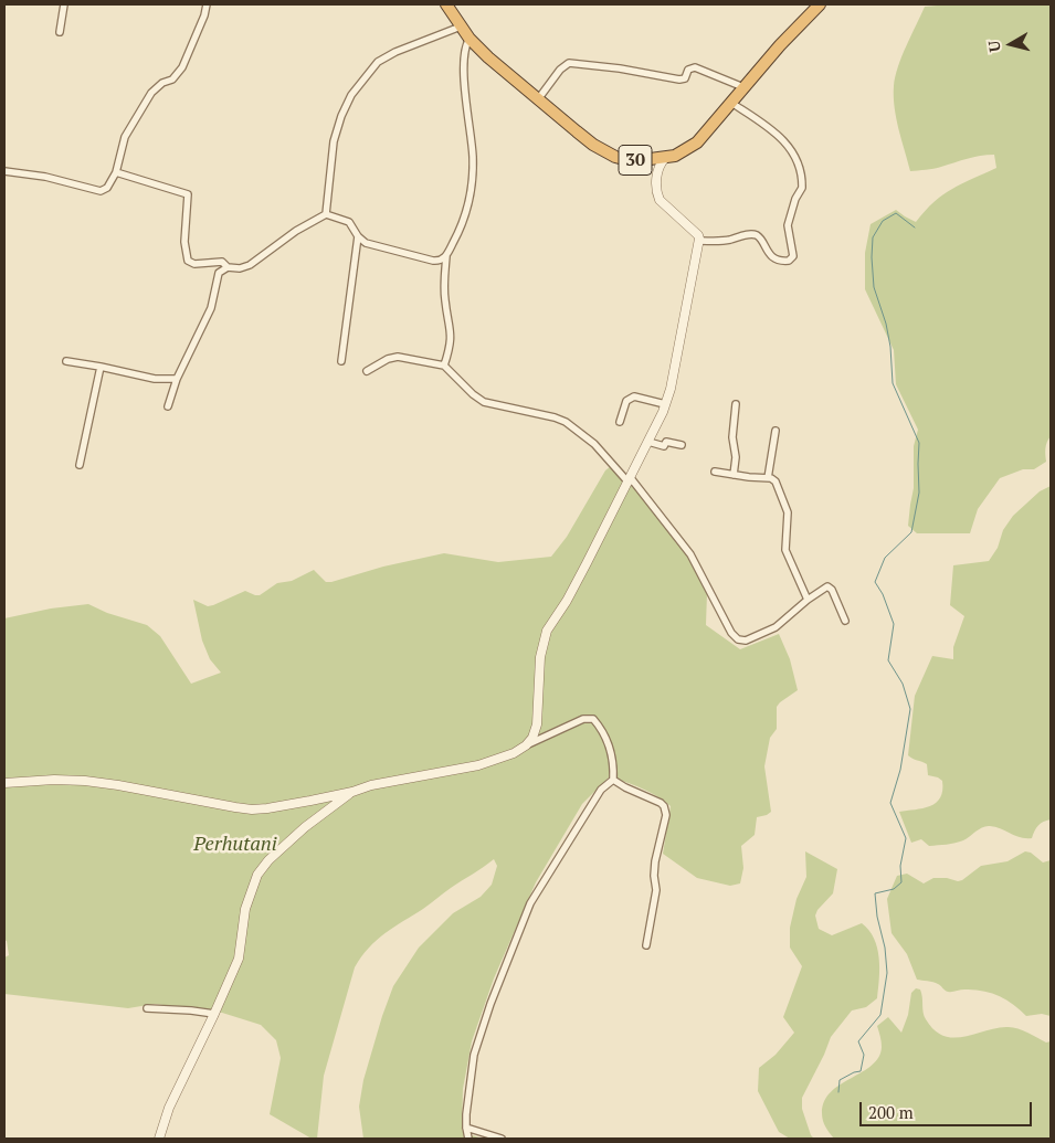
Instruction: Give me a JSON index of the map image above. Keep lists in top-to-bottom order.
{
  "streets": {
    "highway": ["30"]
  },
  "parks": ["Perhutani"],
  "scale_bar": "200 m",
  "north": "left"
}
